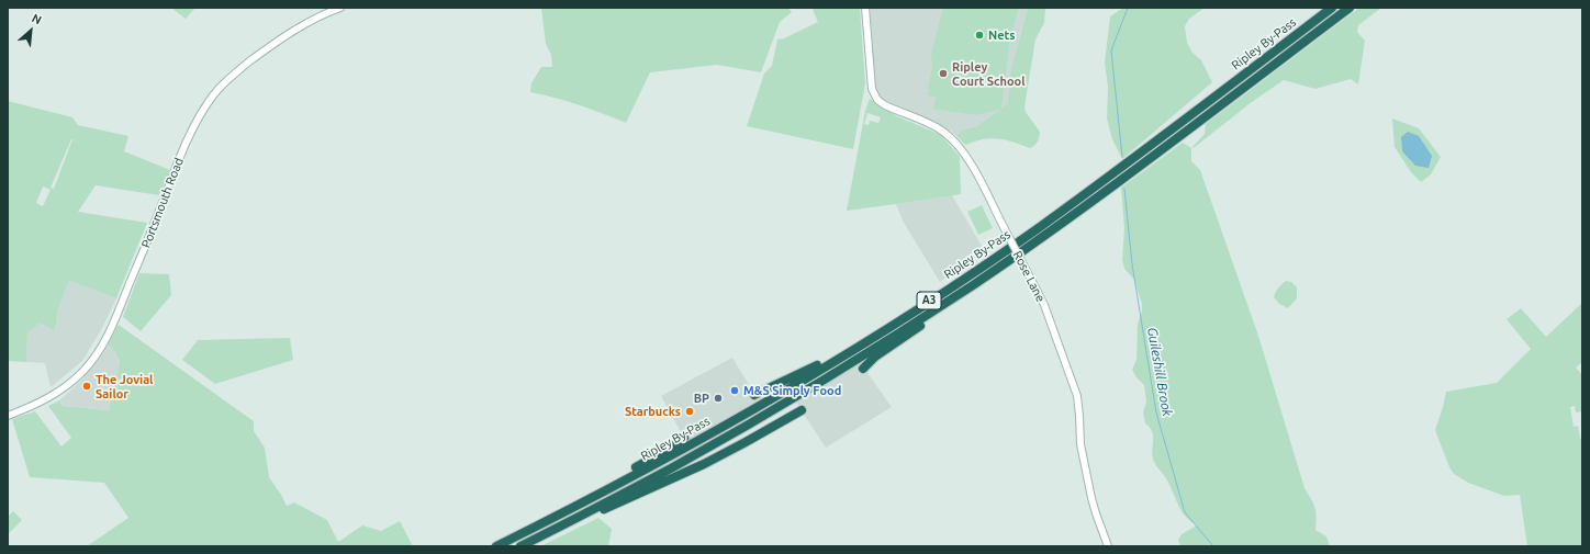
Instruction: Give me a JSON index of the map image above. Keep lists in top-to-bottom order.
{
  "streets": {
    "highway": ["Ripley By-Pass", "A3"],
    "street": ["Portsmouth Road", "Rose Lane"]
  },
  "water": ["Guileshill Brook"],
  "places": [
    "Nets",
    "Ripley Court School",
    "The Jovial Sailor",
    "M&S Simply Food",
    "BP",
    "Starbucks"
  ],
  "north": "top right"
}
